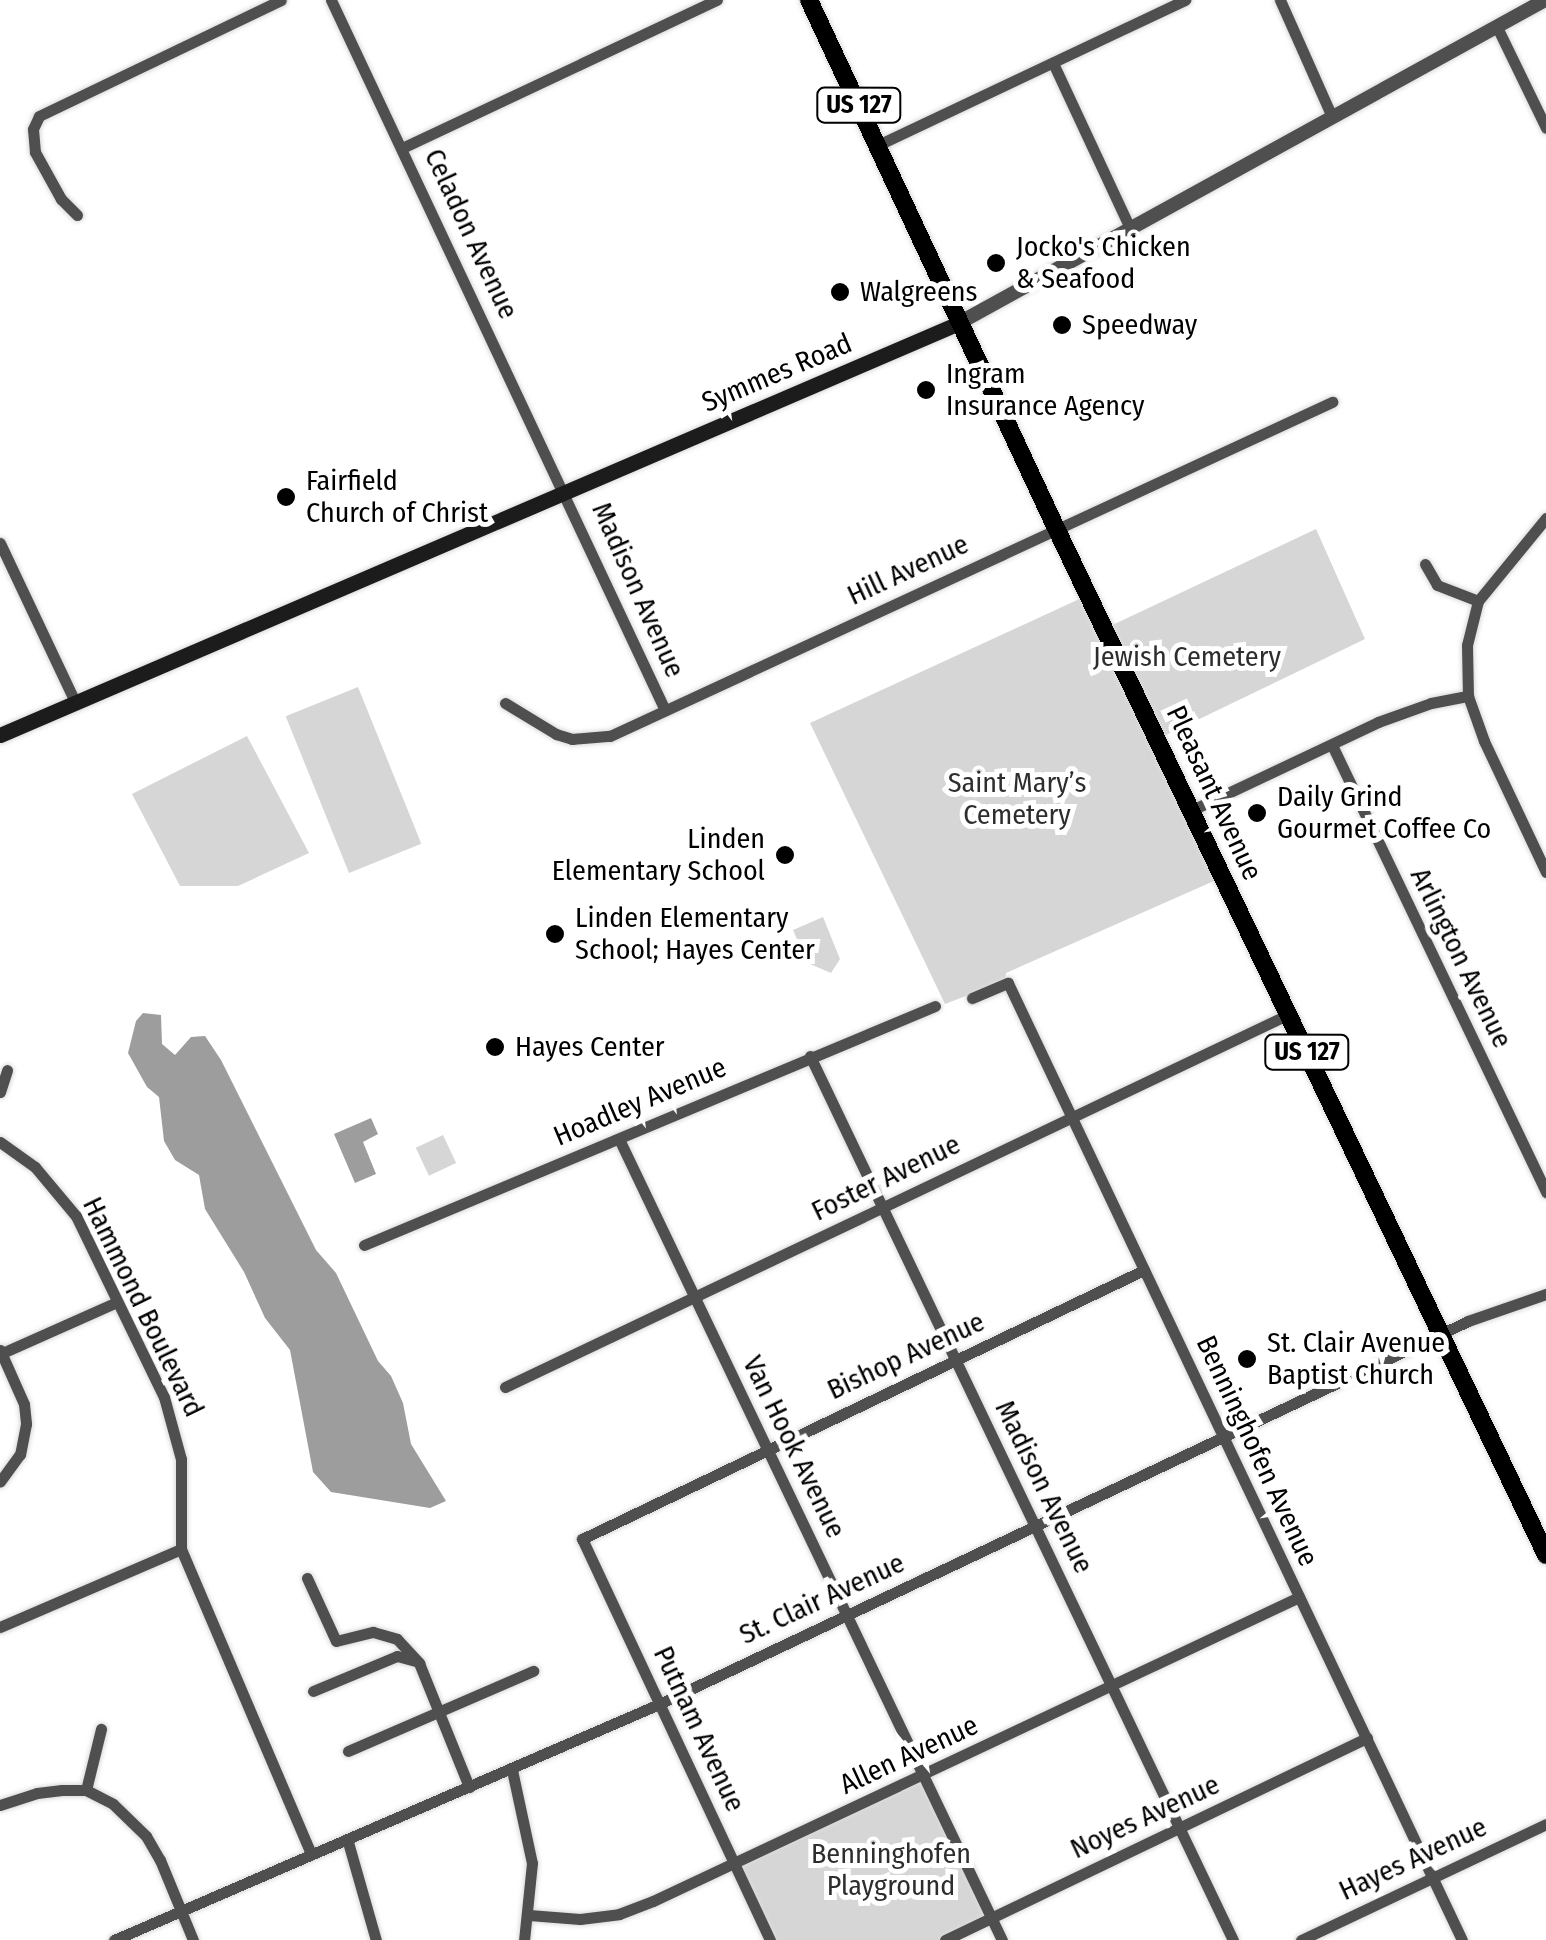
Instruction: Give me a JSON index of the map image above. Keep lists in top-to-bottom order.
{
  "streets": {
    "main road": ["US 127", "Symmes Road", "Pleasant Avenue"],
    "street": [
      "Celadon Avenue",
      "Hill Avenue",
      "Madison Avenue",
      "Arlington Avenue",
      "Hoadley Avenue",
      "Foster Avenue",
      "Hammond Boulevard",
      "Bishop Avenue",
      "Van Hook Avenue",
      "Benninghofen Avenue",
      "St. Clair Avenue",
      "Putnam Avenue",
      "Allen Avenue",
      "Noyes Avenue",
      "Hayes Avenue"
    ]
  },
  "crossings": [
    ["Celadon Avenue", "Symmes Road"],
    ["Celadon Avenue", "Madison Avenue"],
    ["Symmes Road", "Madison Avenue"],
    ["Symmes Road", "Pleasant Avenue"],
    ["Hill Avenue", "Madison Avenue"],
    ["Hill Avenue", "Pleasant Avenue"],
    ["Madison Avenue", "Hoadley Avenue"],
    ["Madison Avenue", "Foster Avenue"],
    ["Madison Avenue", "Bishop Avenue"],
    ["Madison Avenue", "St. Clair Avenue"],
    ["Madison Avenue", "Allen Avenue"],
    ["Madison Avenue", "Noyes Avenue"],
    ["Pleasant Avenue", "Foster Avenue"],
    ["Pleasant Avenue", "St. Clair Avenue"],
    ["Hoadley Avenue", "Van Hook Avenue"],
    ["Foster Avenue", "Van Hook Avenue"],
    ["Foster Avenue", "Benninghofen Avenue"],
    ["Hammond Boulevard", "St. Clair Avenue"],
    ["Bishop Avenue", "Van Hook Avenue"],
    ["Bishop Avenue", "Benninghofen Avenue"],
    ["Bishop Avenue", "Putnam Avenue"],
    ["Van Hook Avenue", "St. Clair Avenue"],
    ["Van Hook Avenue", "Allen Avenue"],
    ["Van Hook Avenue", "Noyes Avenue"],
    ["Benninghofen Avenue", "St. Clair Avenue"],
    ["Benninghofen Avenue", "Allen Avenue"],
    ["Benninghofen Avenue", "Noyes Avenue"],
    ["Benninghofen Avenue", "Hayes Avenue"],
    ["St. Clair Avenue", "Putnam Avenue"],
    ["Putnam Avenue", "Allen Avenue"]
  ],
  "parks": ["Jewish Cemetery", "Saint Mary’s Cemetery", "Benninghofen Playground"],
  "places": [
    "Jocko's Chicken & Seafood",
    "Walgreens",
    "Speedway",
    "Ingram Insurance Agency",
    "Fairfield Church of Christ",
    "Daily Grind Gourmet Coffee Co",
    "Linden Elementary School",
    "Linden Elementary School; Hayes Center",
    "Hayes Center",
    "St. Clair Avenue Baptist Church"
  ]
}
